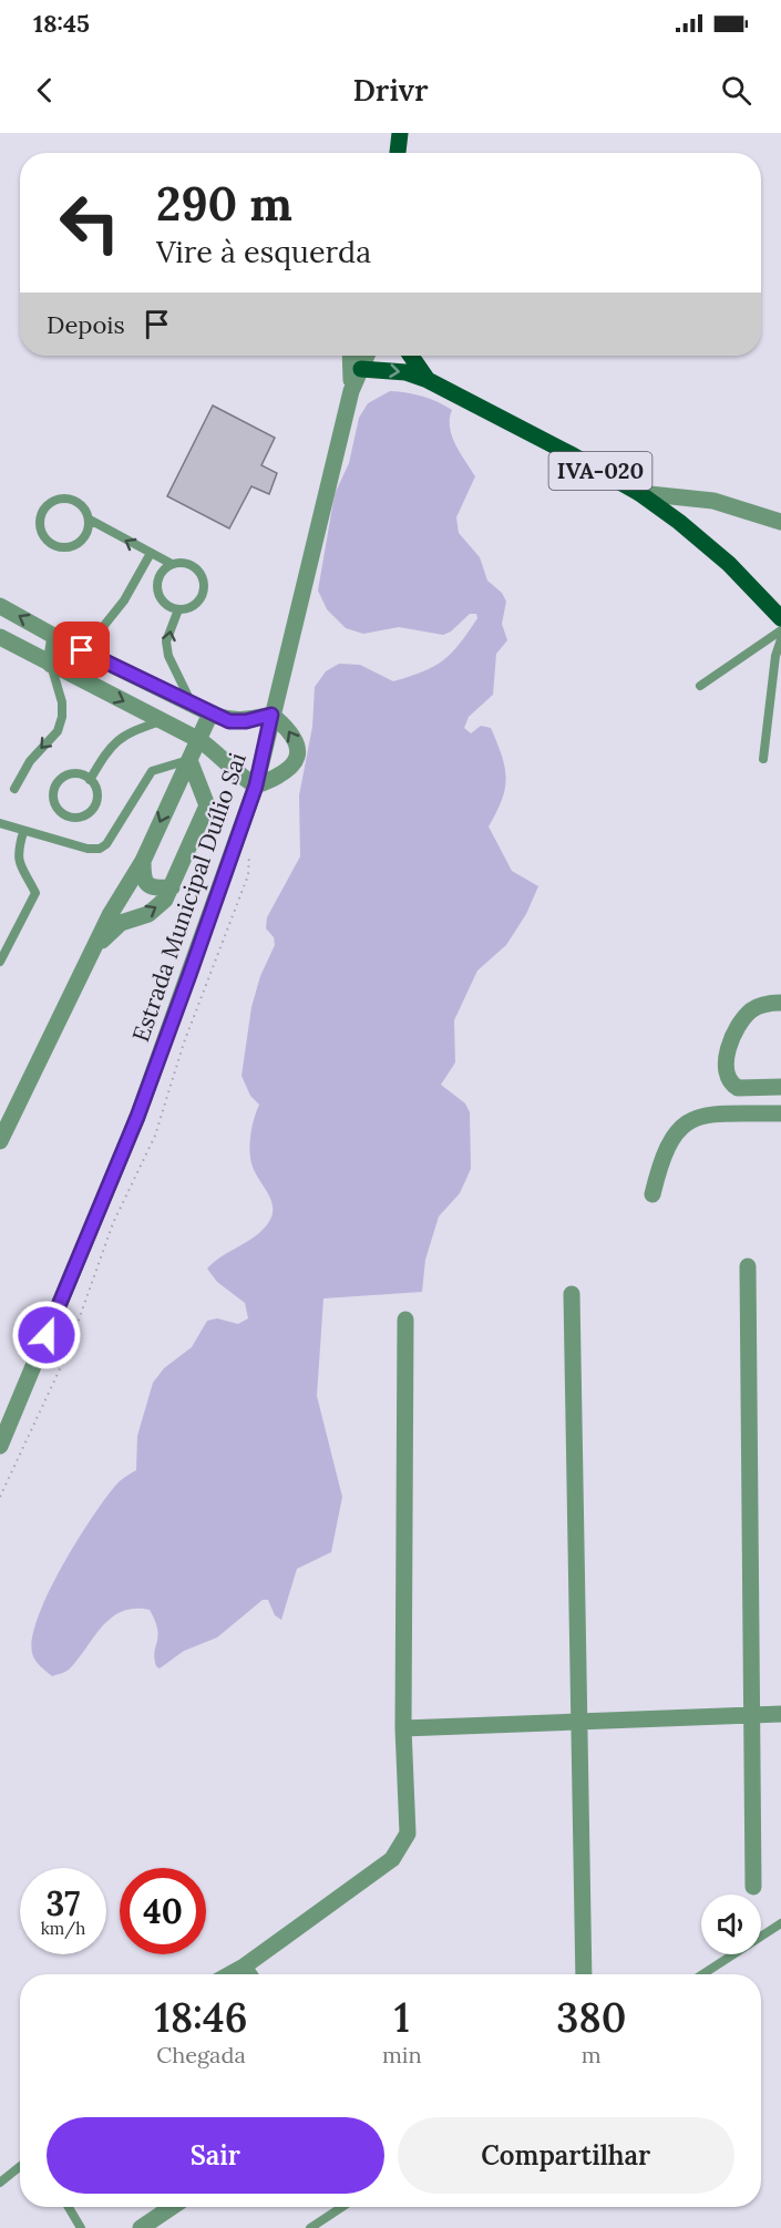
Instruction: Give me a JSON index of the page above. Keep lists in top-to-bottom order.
{
  "streets": {
    "main road": ["IVA-020"],
    "street": ["Estrada Municipal Duílio Sai"]
  },
  "page": {
    "status": "18:45",
    "header": "Drivr",
    "turn": ["290 m", "Vire à esquerda"],
    "then": "Depois",
    "speed": "37 km/h",
    "limit": "40",
    "eta": [
      "18:46",
      "Chegada",
      "1",
      "min",
      "380",
      "m"
    ],
    "buttons": ["Sair", "Compartilhar"]
  }
}
